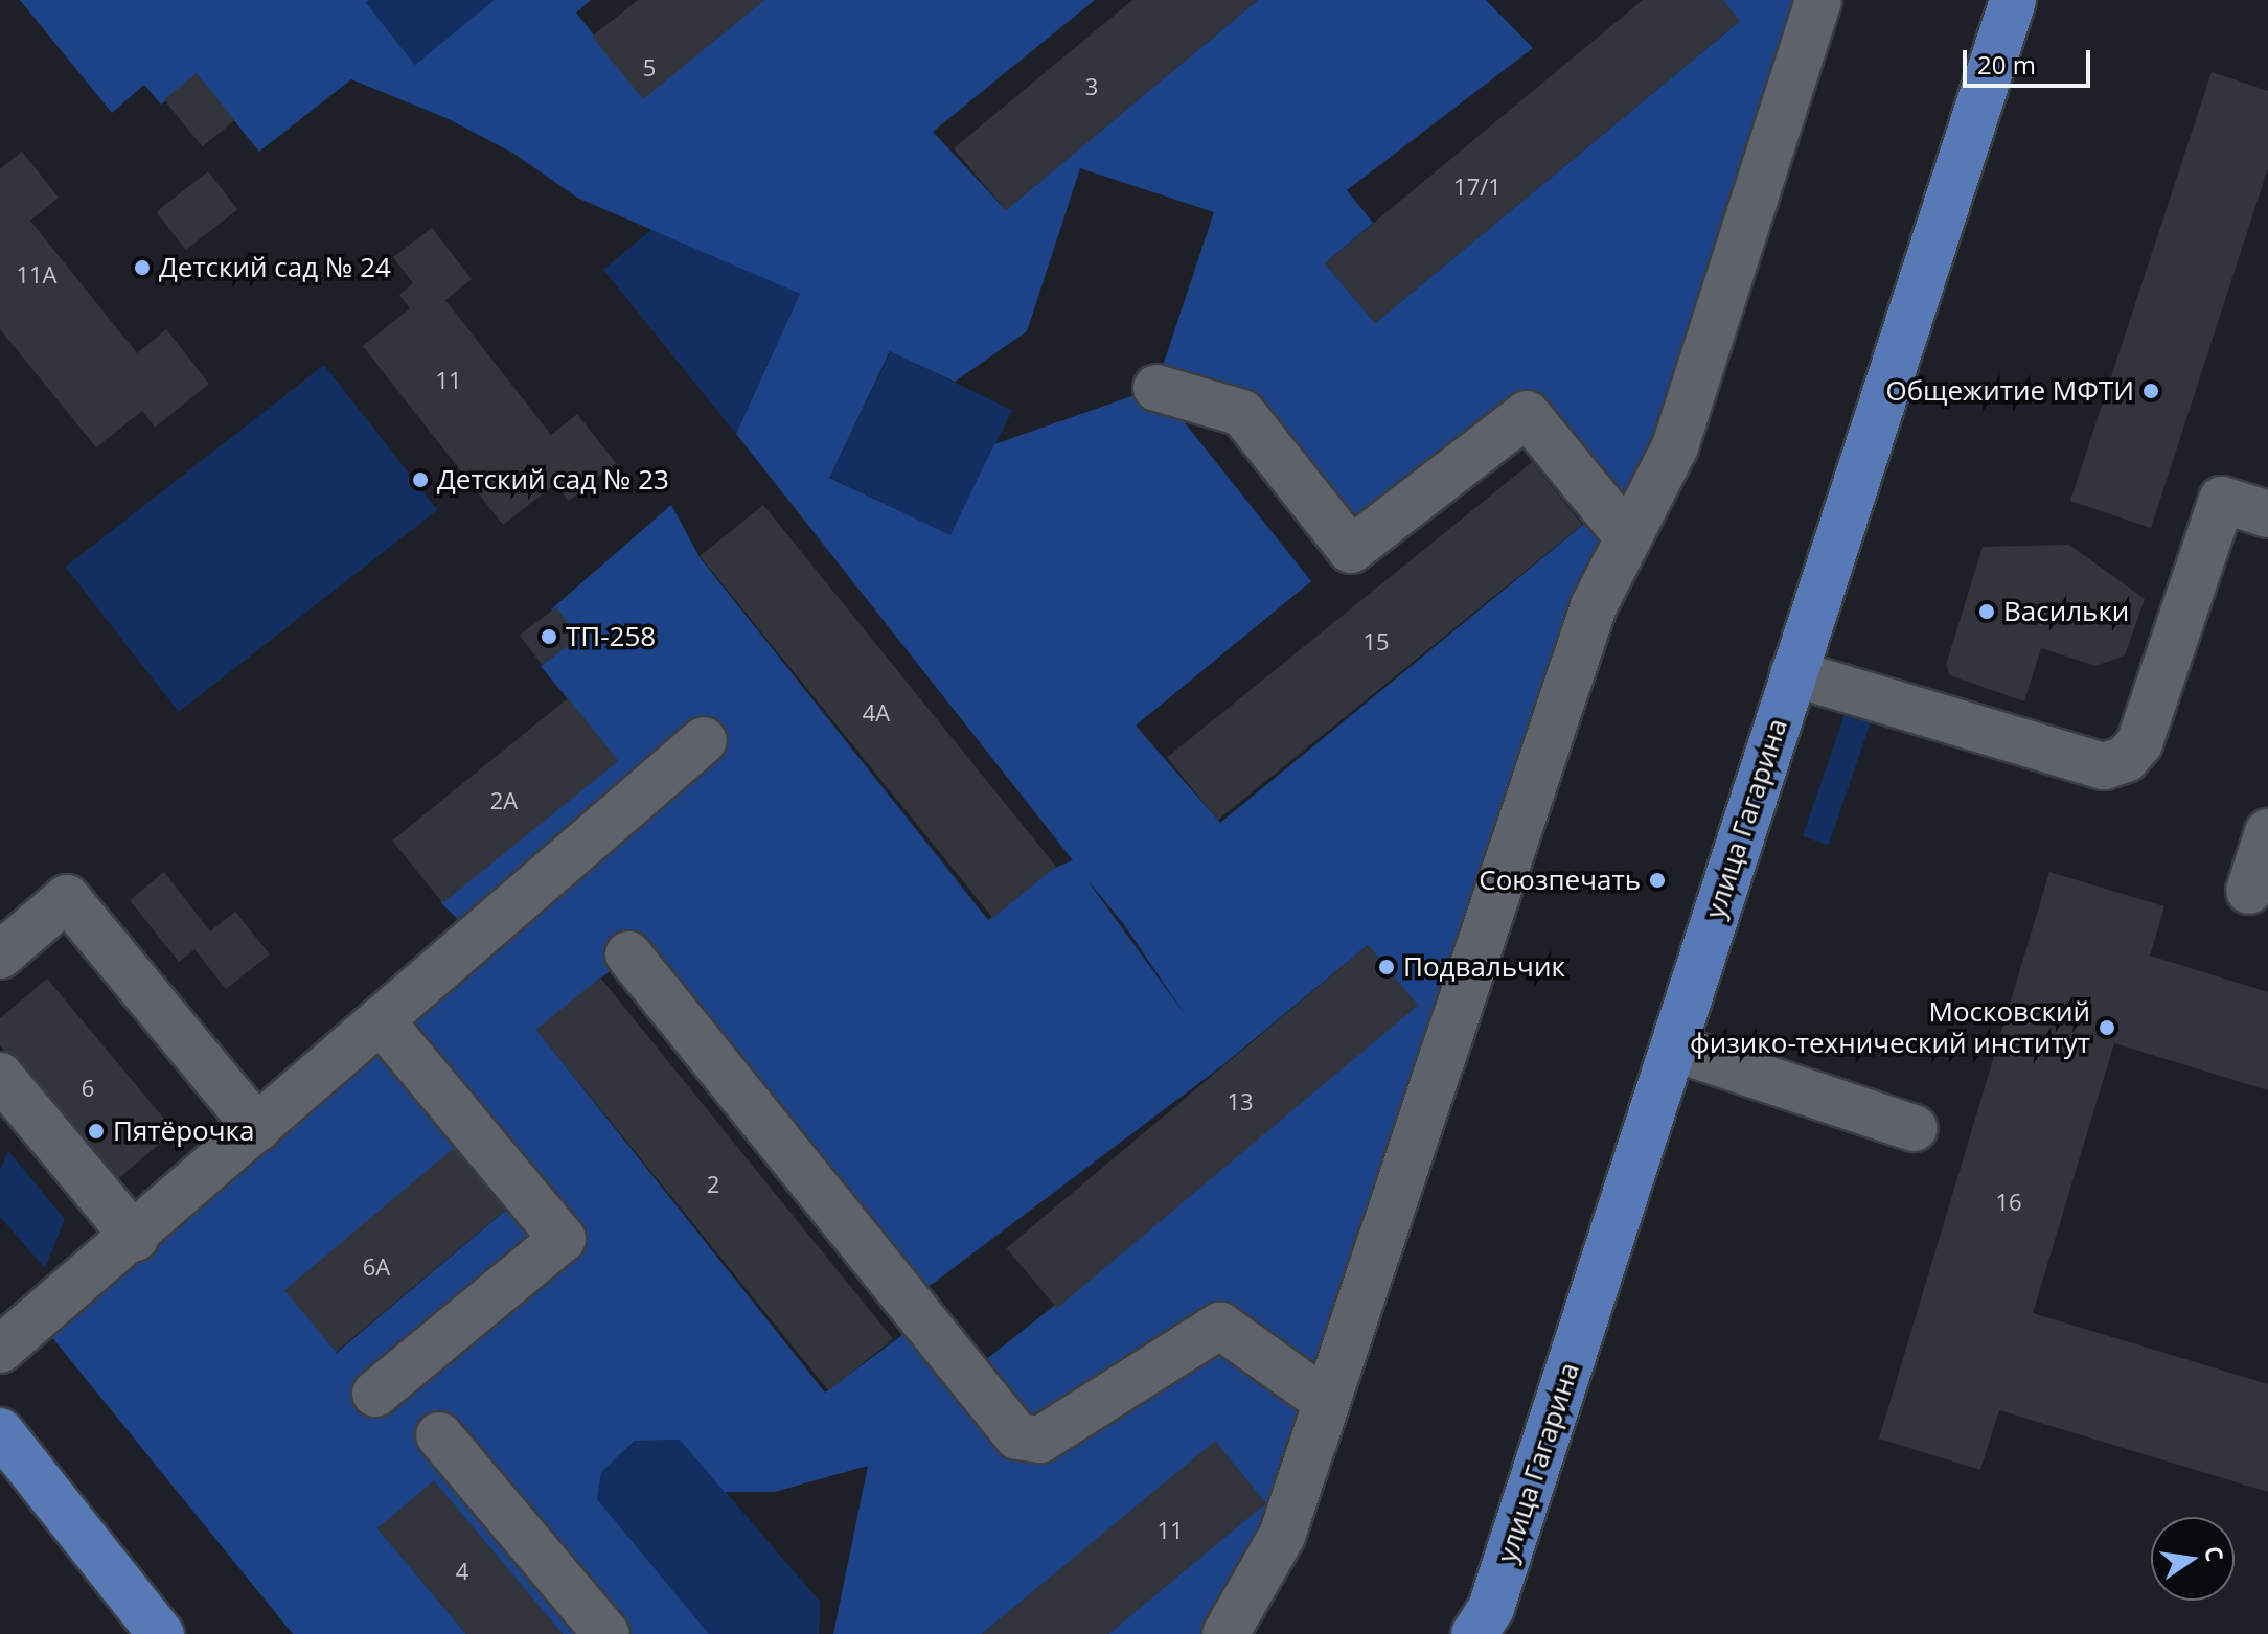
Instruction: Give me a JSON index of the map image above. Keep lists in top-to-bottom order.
{
  "streets": {
    "main road": ["улица Гагарина"]
  },
  "places": [
    "Детский сад № 24",
    "Общежитие МФТИ",
    "Детский сад № 23",
    "Васильки",
    "ТП-258",
    "Союзпечать",
    "Подвальчик",
    "Московский физико-технический институт",
    "Пятёрочка"
  ],
  "house_numbers": [
    "5",
    "3",
    "17/1",
    "11А",
    "11",
    "15",
    "4А",
    "2А",
    "6",
    "13",
    "2",
    "16",
    "6А",
    "11",
    "4"
  ],
  "scale_bar": "20 m",
  "north": "right"
}
